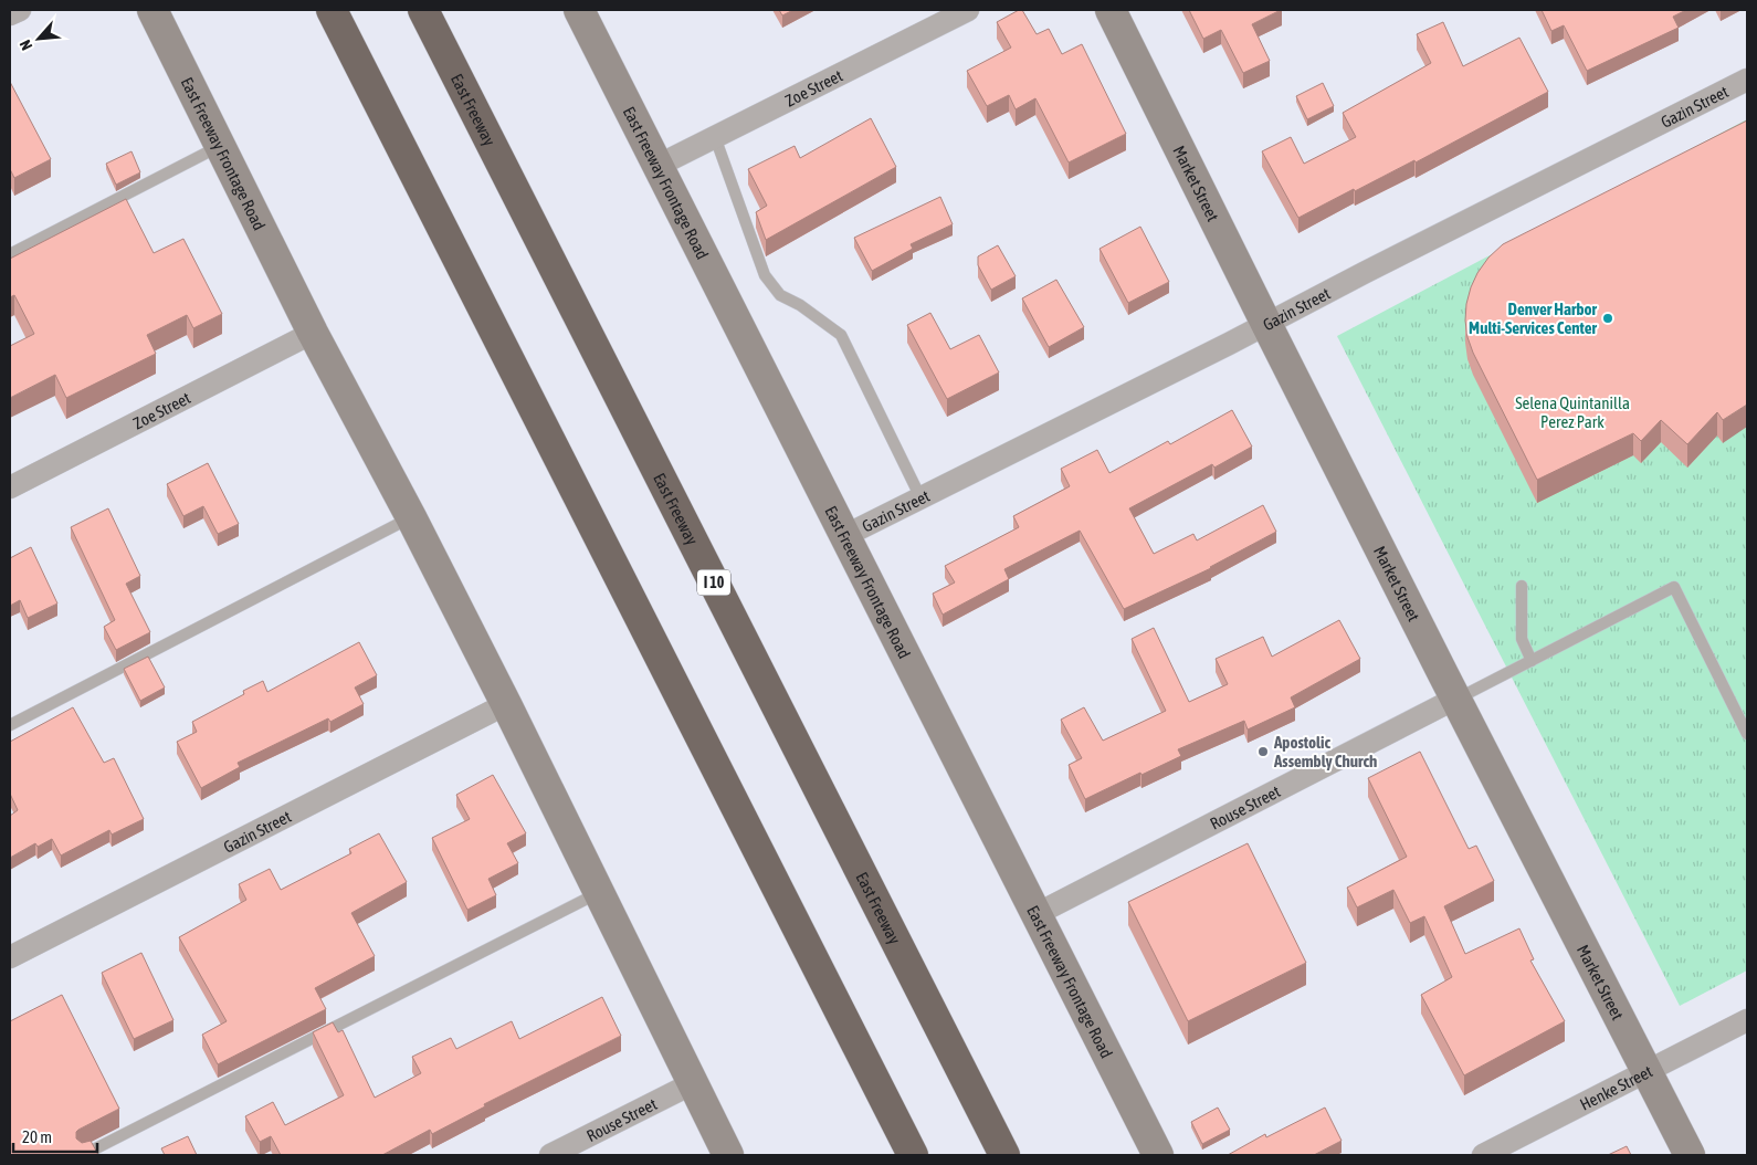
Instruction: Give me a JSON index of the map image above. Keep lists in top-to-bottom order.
{
  "streets": {
    "highway": ["East Freeway", "I 10"],
    "main road": ["East Freeway Frontage Road", "Market Street"],
    "street": [
      "Zoe Street",
      "Gazin Street",
      "Rouse Street",
      "Henke Street"
    ]
  },
  "crossings": [
    ["Zoe Street", "East Freeway Frontage Road"],
    ["Gazin Street", "East Freeway Frontage Road"],
    ["Gazin Street", "Market Street"],
    ["East Freeway Frontage Road", "Rouse Street"],
    ["Market Street", "Rouse Street"],
    ["Market Street", "Henke Street"]
  ],
  "parks": ["Selena Quintanilla Perez Park"],
  "places": ["Denver Harbor Multi-Services Center", "Apostolic Assembly Church"],
  "scale_bar": "20 m",
  "north": "bottom left"
}
